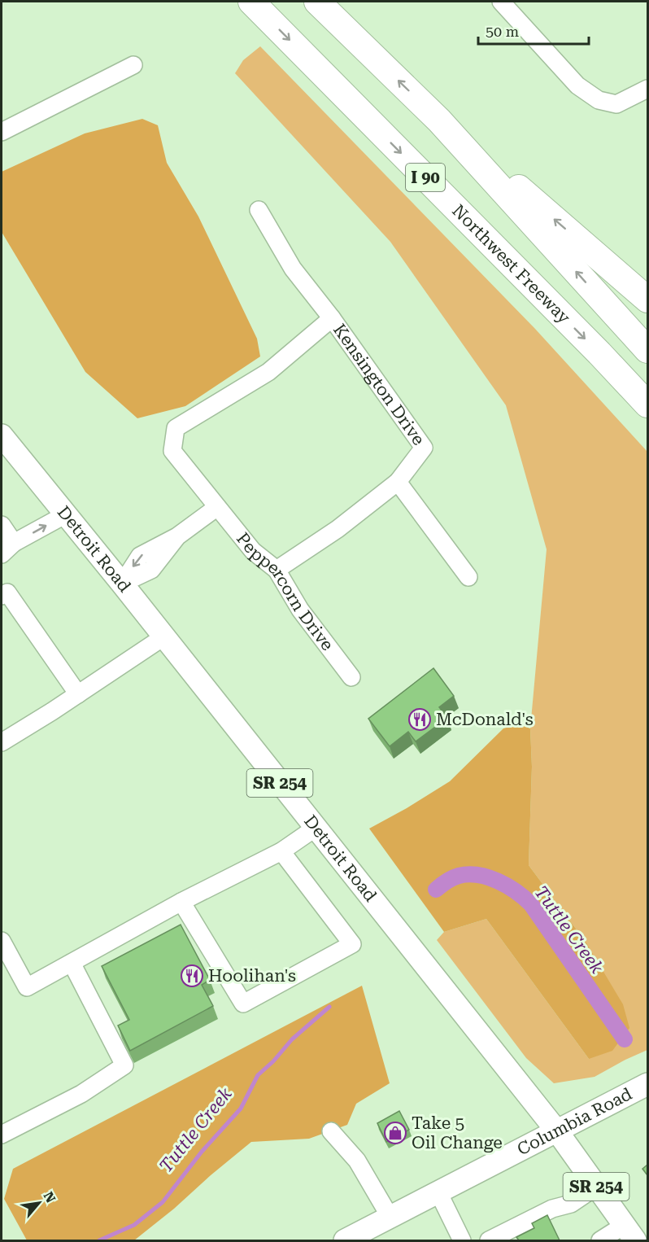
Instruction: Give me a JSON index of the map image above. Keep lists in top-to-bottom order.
{
  "streets": {
    "highway": ["I 90", "Northwest Freeway"],
    "main road": ["Detroit Road", "SR 254", "Columbia Road"],
    "street": ["Kensington Drive", "Peppercorn Drive"]
  },
  "crossings": [
    ["Kensington Drive", "Peppercorn Drive"],
    ["Detroit Road", "Columbia Road"]
  ],
  "water": ["Tuttle Creek"],
  "places": {
    "restaurant": ["McDonald's", "Hoolihan's"],
    "shop": ["Take 5 Oil Change"]
  },
  "scale_bar": "50 m",
  "north": "top right"
}
